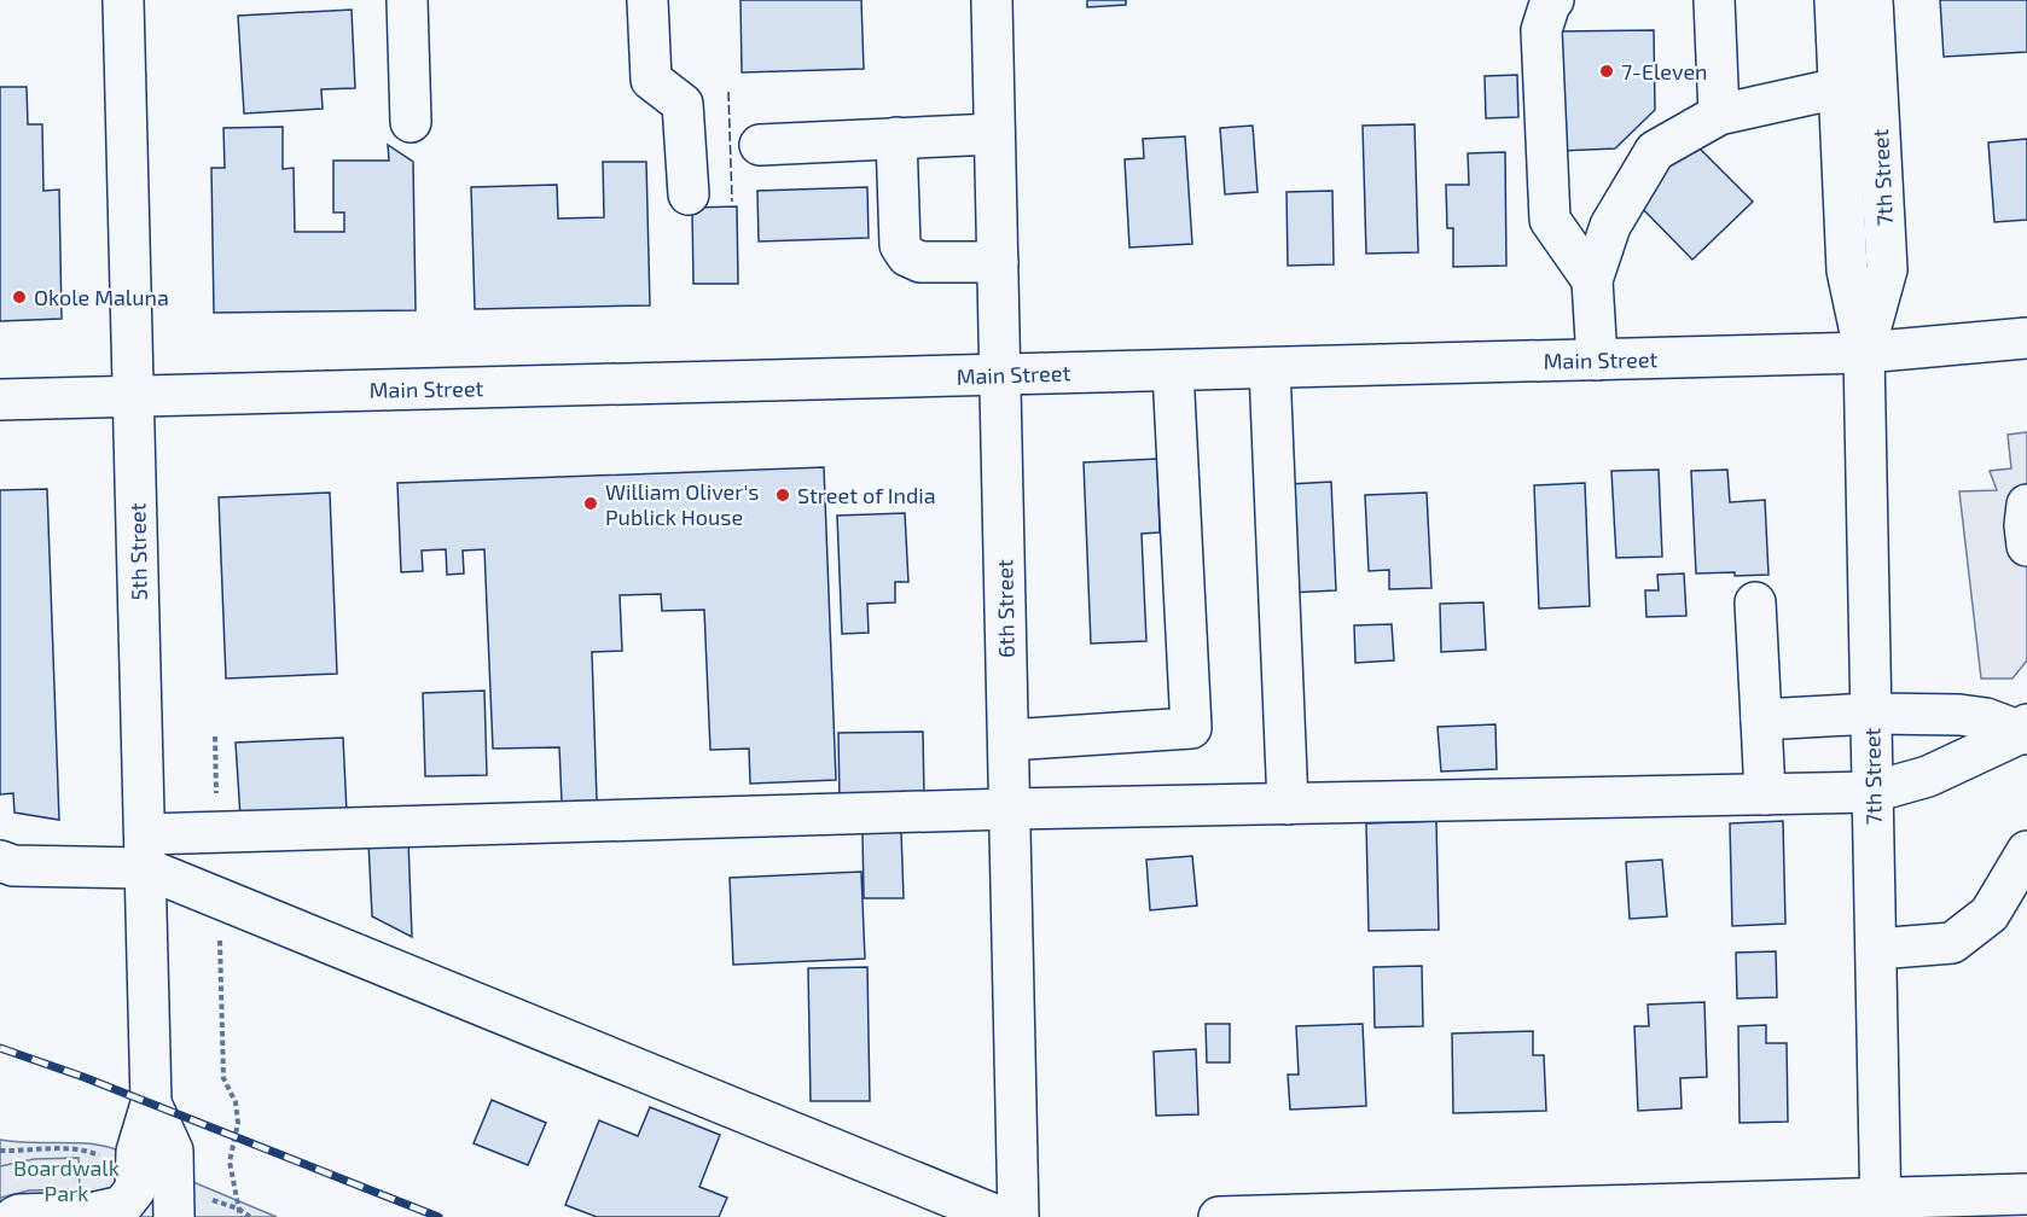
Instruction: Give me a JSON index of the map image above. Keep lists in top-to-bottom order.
{
  "streets": {
    "street": [
      "7th Street",
      "Main Street",
      "5th Street",
      "6th Street"
    ]
  },
  "crossings": [
    ["7th Street", "Main Street"],
    ["Main Street", "5th Street"],
    ["Main Street", "6th Street"]
  ],
  "parks": ["Boardwalk Park"],
  "places": [
    "7-Eleven",
    "Okole Maluna",
    "Street of India",
    "William Oliver's Publick House"
  ]
}
